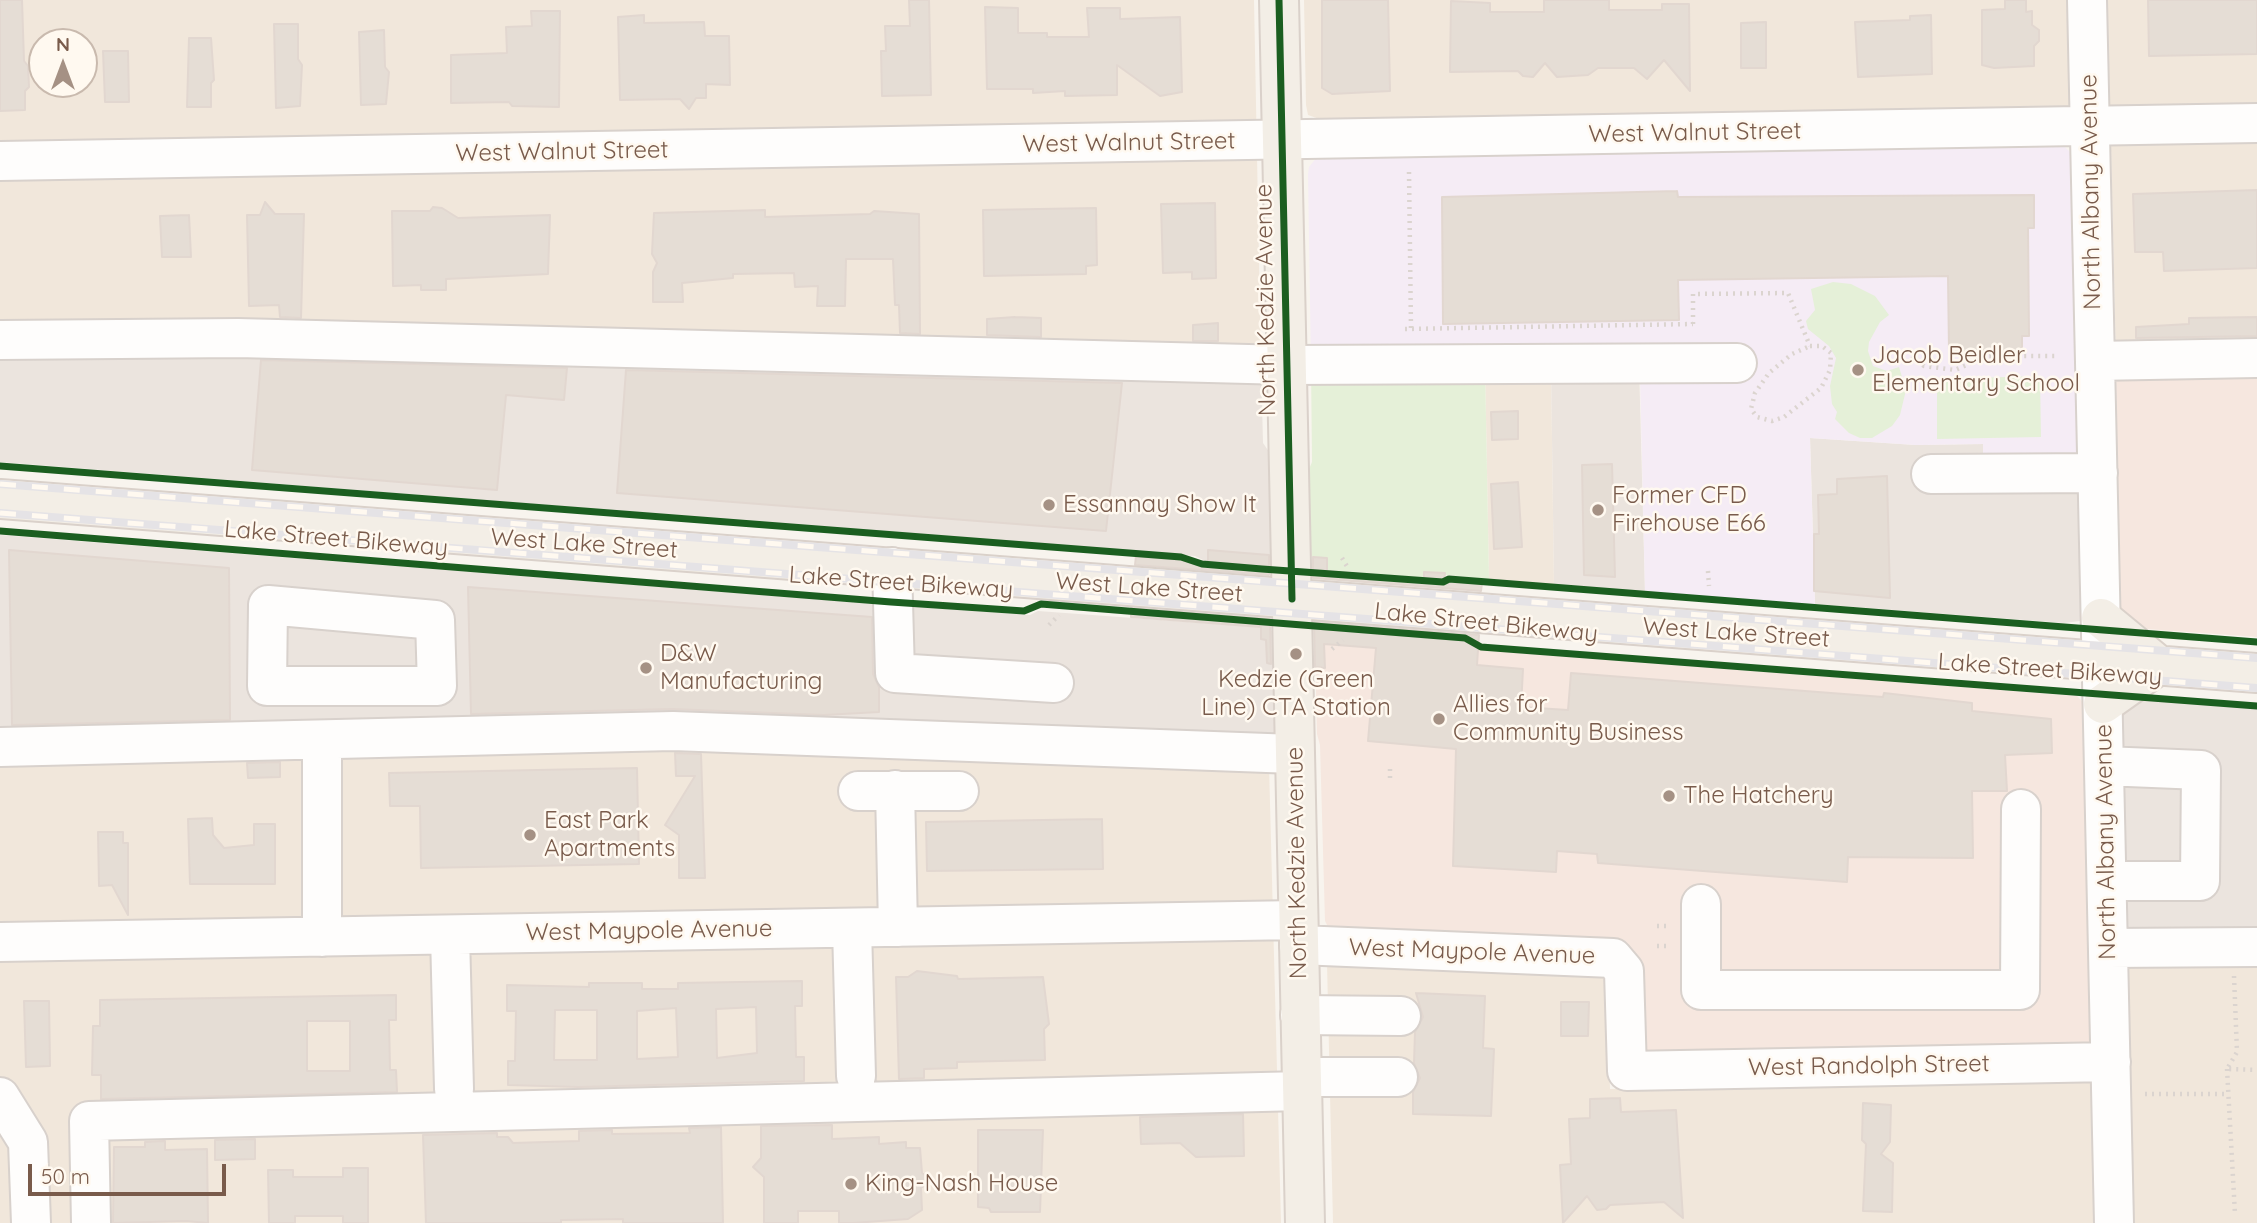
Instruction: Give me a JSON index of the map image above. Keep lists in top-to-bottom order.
{
  "streets": {
    "main road": ["North Kedzie Avenue", "West Lake Street"],
    "street": [
      "West Walnut Street",
      "North Albany Avenue",
      "West Maypole Avenue",
      "West Randolph Street"
    ],
    "cycle path": ["Lake Street Bikeway"]
  },
  "crossings": [
    ["West Walnut Street", "North Albany Avenue"],
    ["West Walnut Street", "North Kedzie Avenue"],
    ["North Albany Avenue", "West Lake Street"],
    ["North Albany Avenue", "West Randolph Street"],
    ["North Kedzie Avenue", "West Lake Street"],
    ["North Kedzie Avenue", "West Maypole Avenue"],
    ["West Maypole Avenue", "West Randolph Street"]
  ],
  "places": [
    "Jacob Beidler Elementary School",
    "Essannay Show It",
    "Former CFD Firehouse E66",
    "Kedzie (Green Line) CTA Station",
    "D&W Manufacturing",
    "Allies for Community Business",
    "The Hatchery",
    "East Park Apartments",
    "King-Nash House"
  ],
  "scale_bar": "50 m",
  "north": "top"
}
